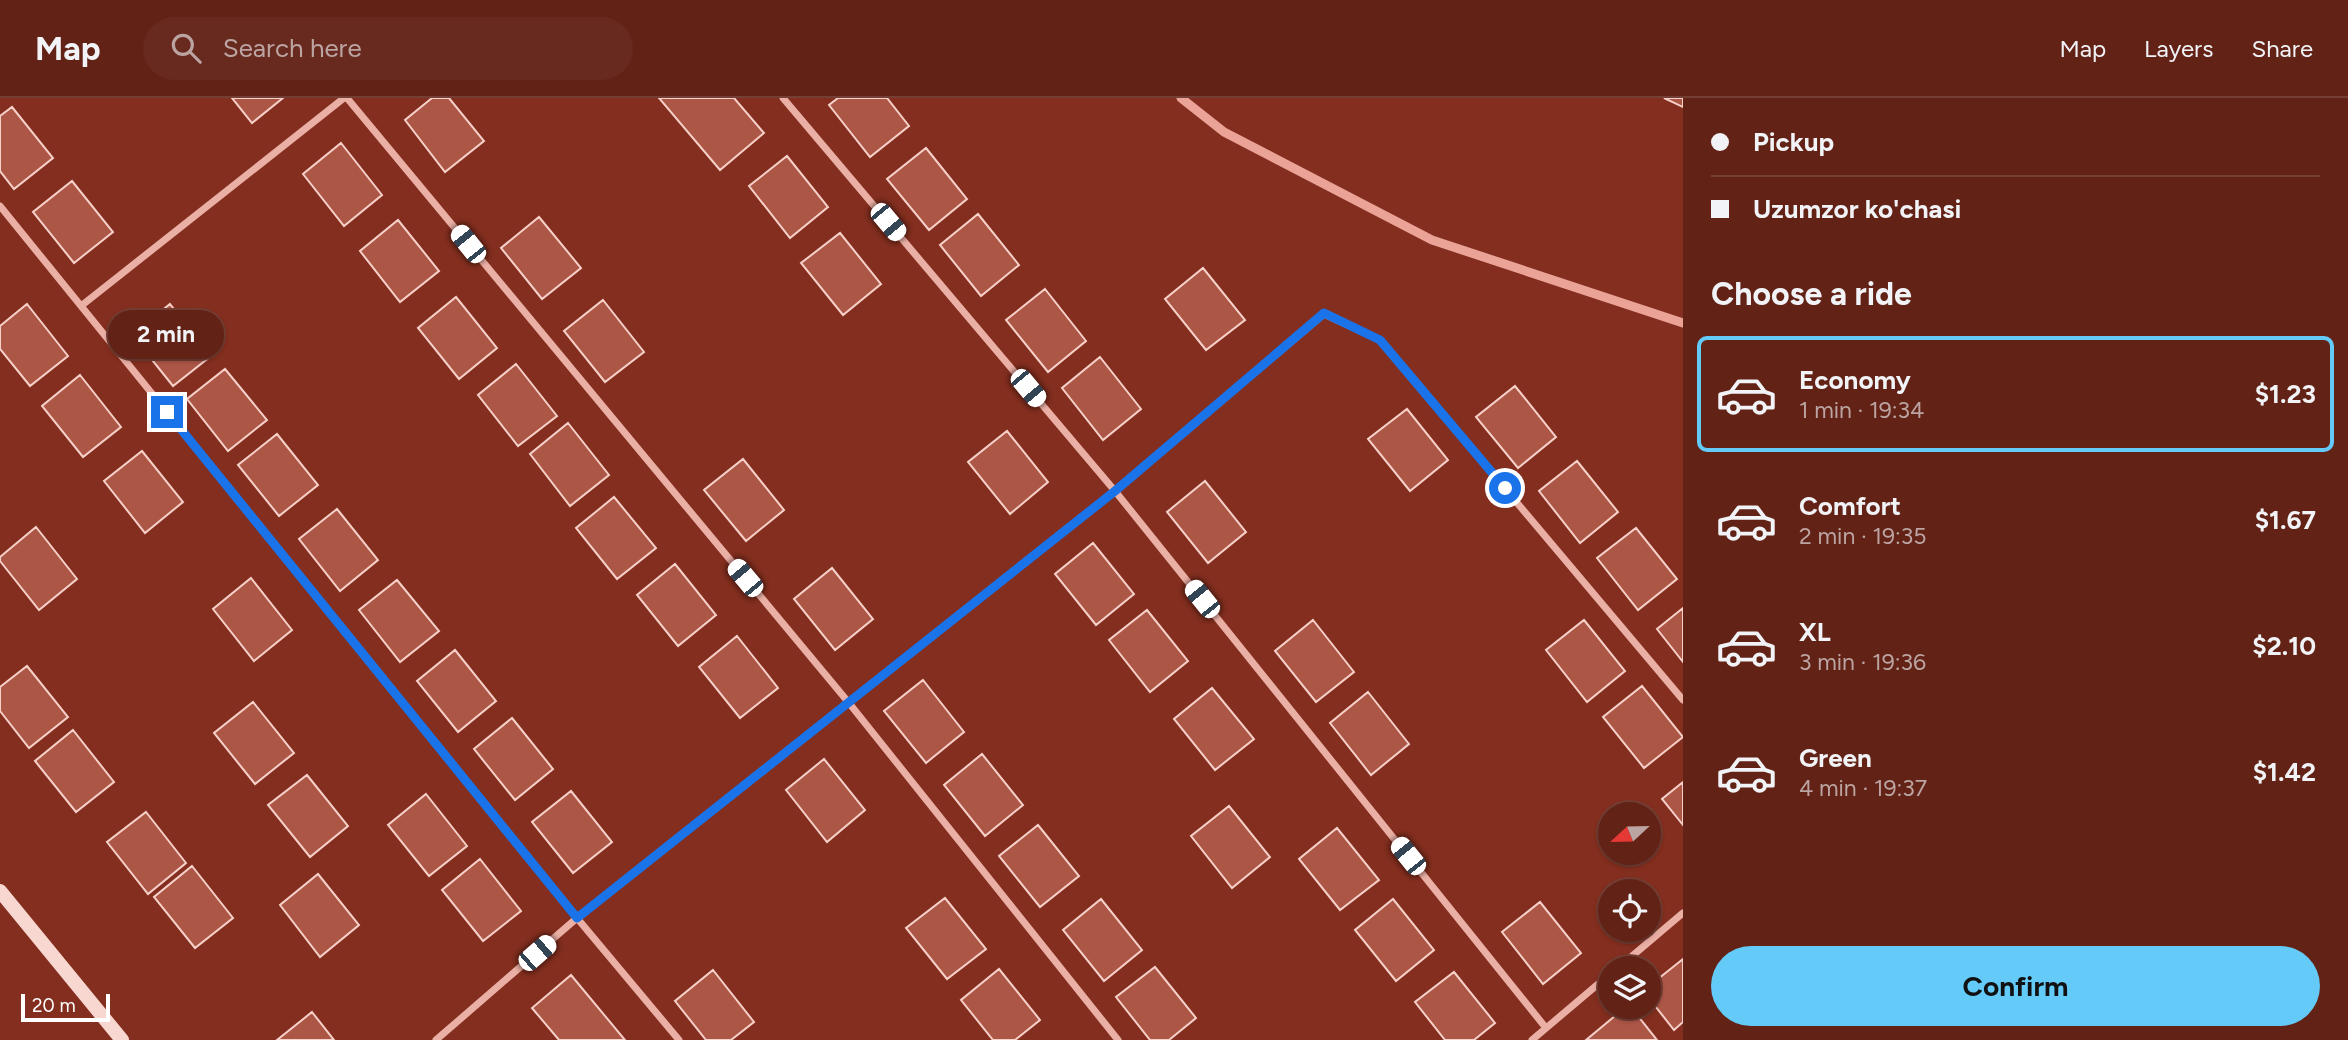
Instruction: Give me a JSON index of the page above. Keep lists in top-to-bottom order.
{
  "scale_bar": "20 m",
  "north": "left",
  "page": {
    "header": "Map",
    "search": "Search here",
    "nav": ["Map", "Layers", "Share"],
    "banner": ["Pickup", "Uzumzor ko'chasi"],
    "heading": "Choose a ride",
    "bubble": "2 min",
    "list": [
      {
        "name": "Economy",
        "note": "1 min · 19:34",
        "value": "$1.23"
      },
      {
        "name": "Comfort",
        "note": "2 min · 19:35",
        "value": "$1.67"
      },
      {
        "name": "XL",
        "note": "3 min · 19:36",
        "value": "$2.10"
      },
      {
        "name": "Green",
        "note": "4 min · 19:37",
        "value": "$1.42"
      }
    ],
    "buttons": "Confirm",
    "scale": "20 m"
  }
}
